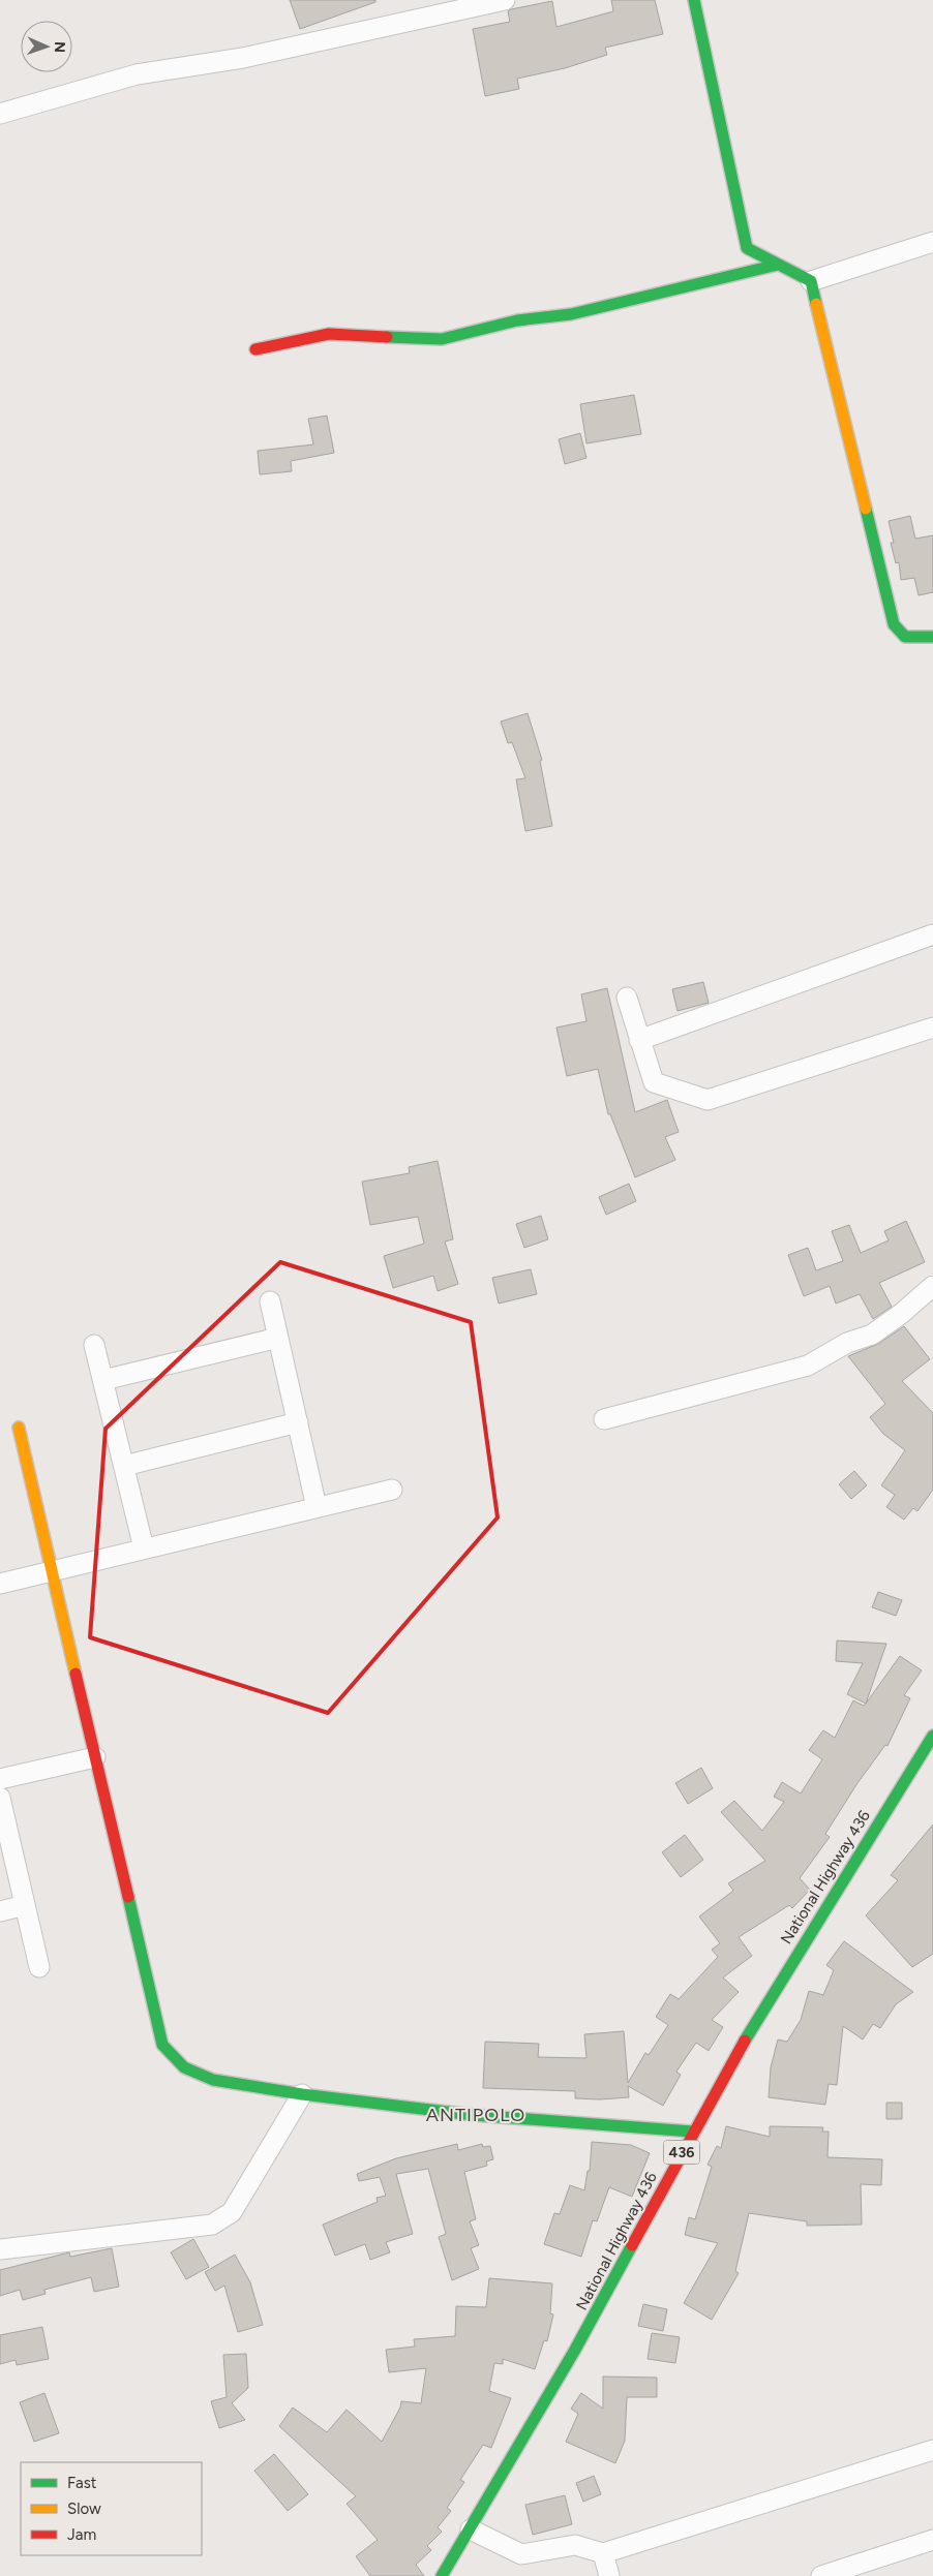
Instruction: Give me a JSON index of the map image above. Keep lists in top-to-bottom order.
{
  "streets": {
    "street": ["National Highway 436", "436"]
  },
  "districts": ["ANTIPOLO"],
  "legend": ["Fast", "Slow", "Jam"],
  "north": "right"
}
